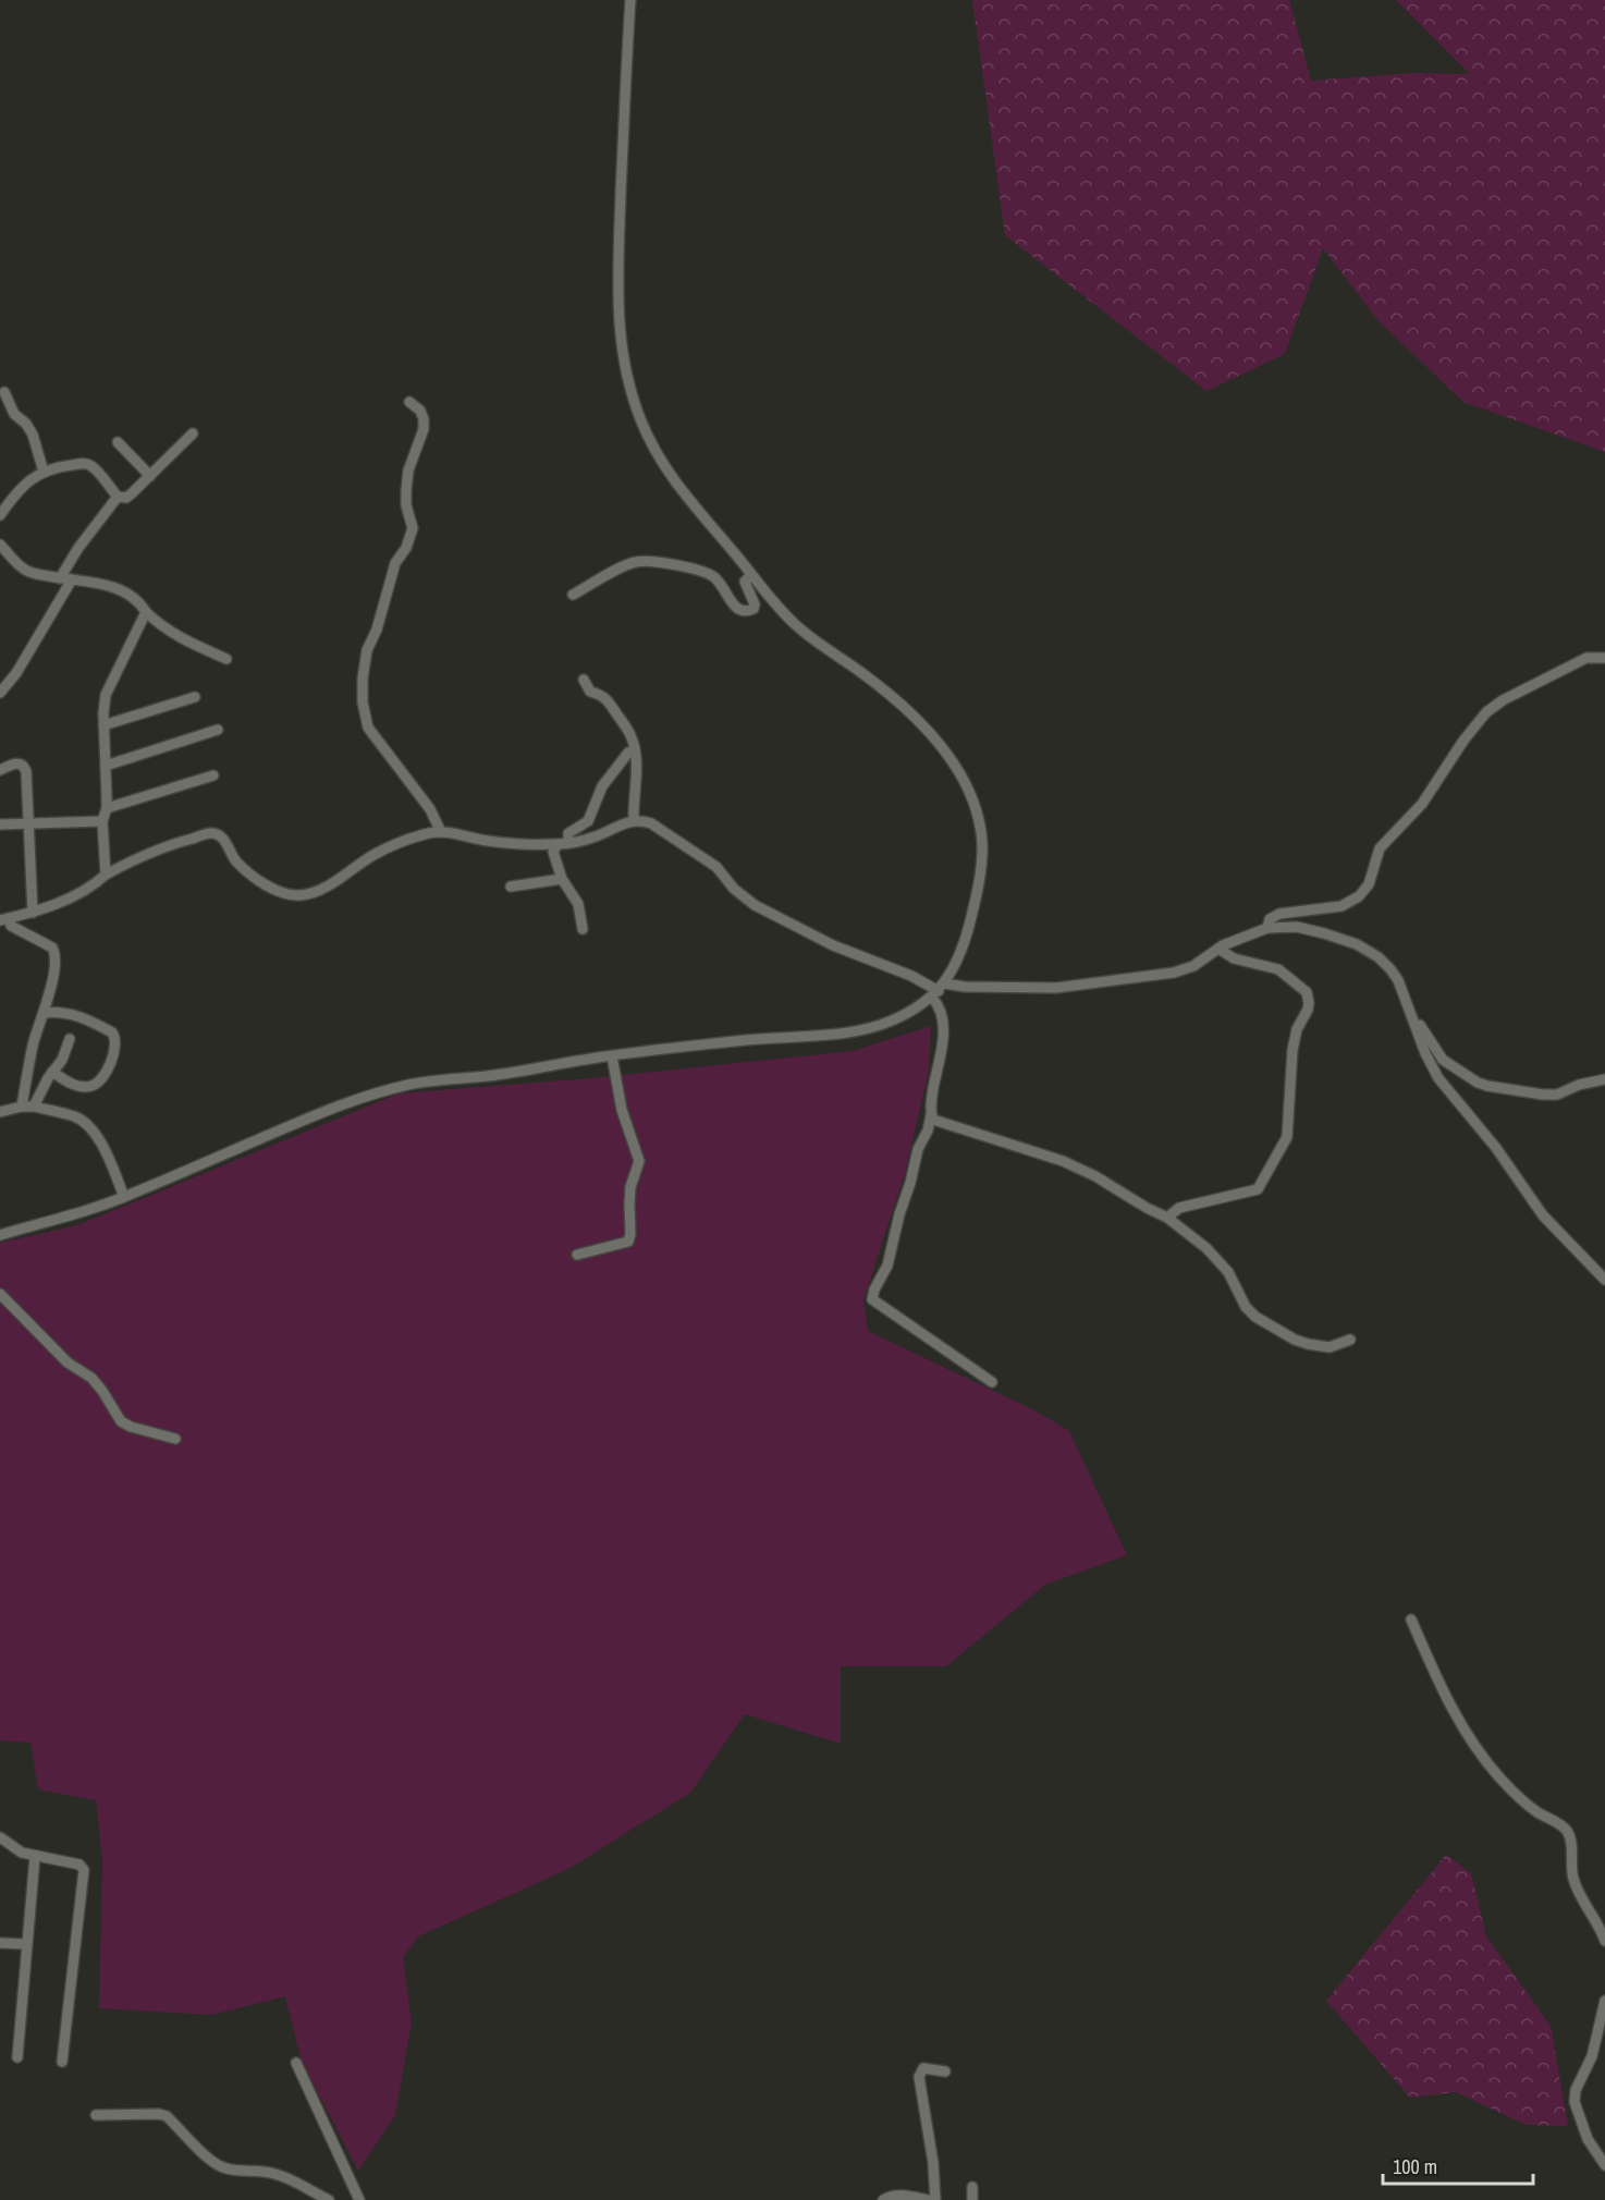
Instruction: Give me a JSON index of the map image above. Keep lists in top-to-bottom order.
{
  "scale_bar": "100 m"
}
